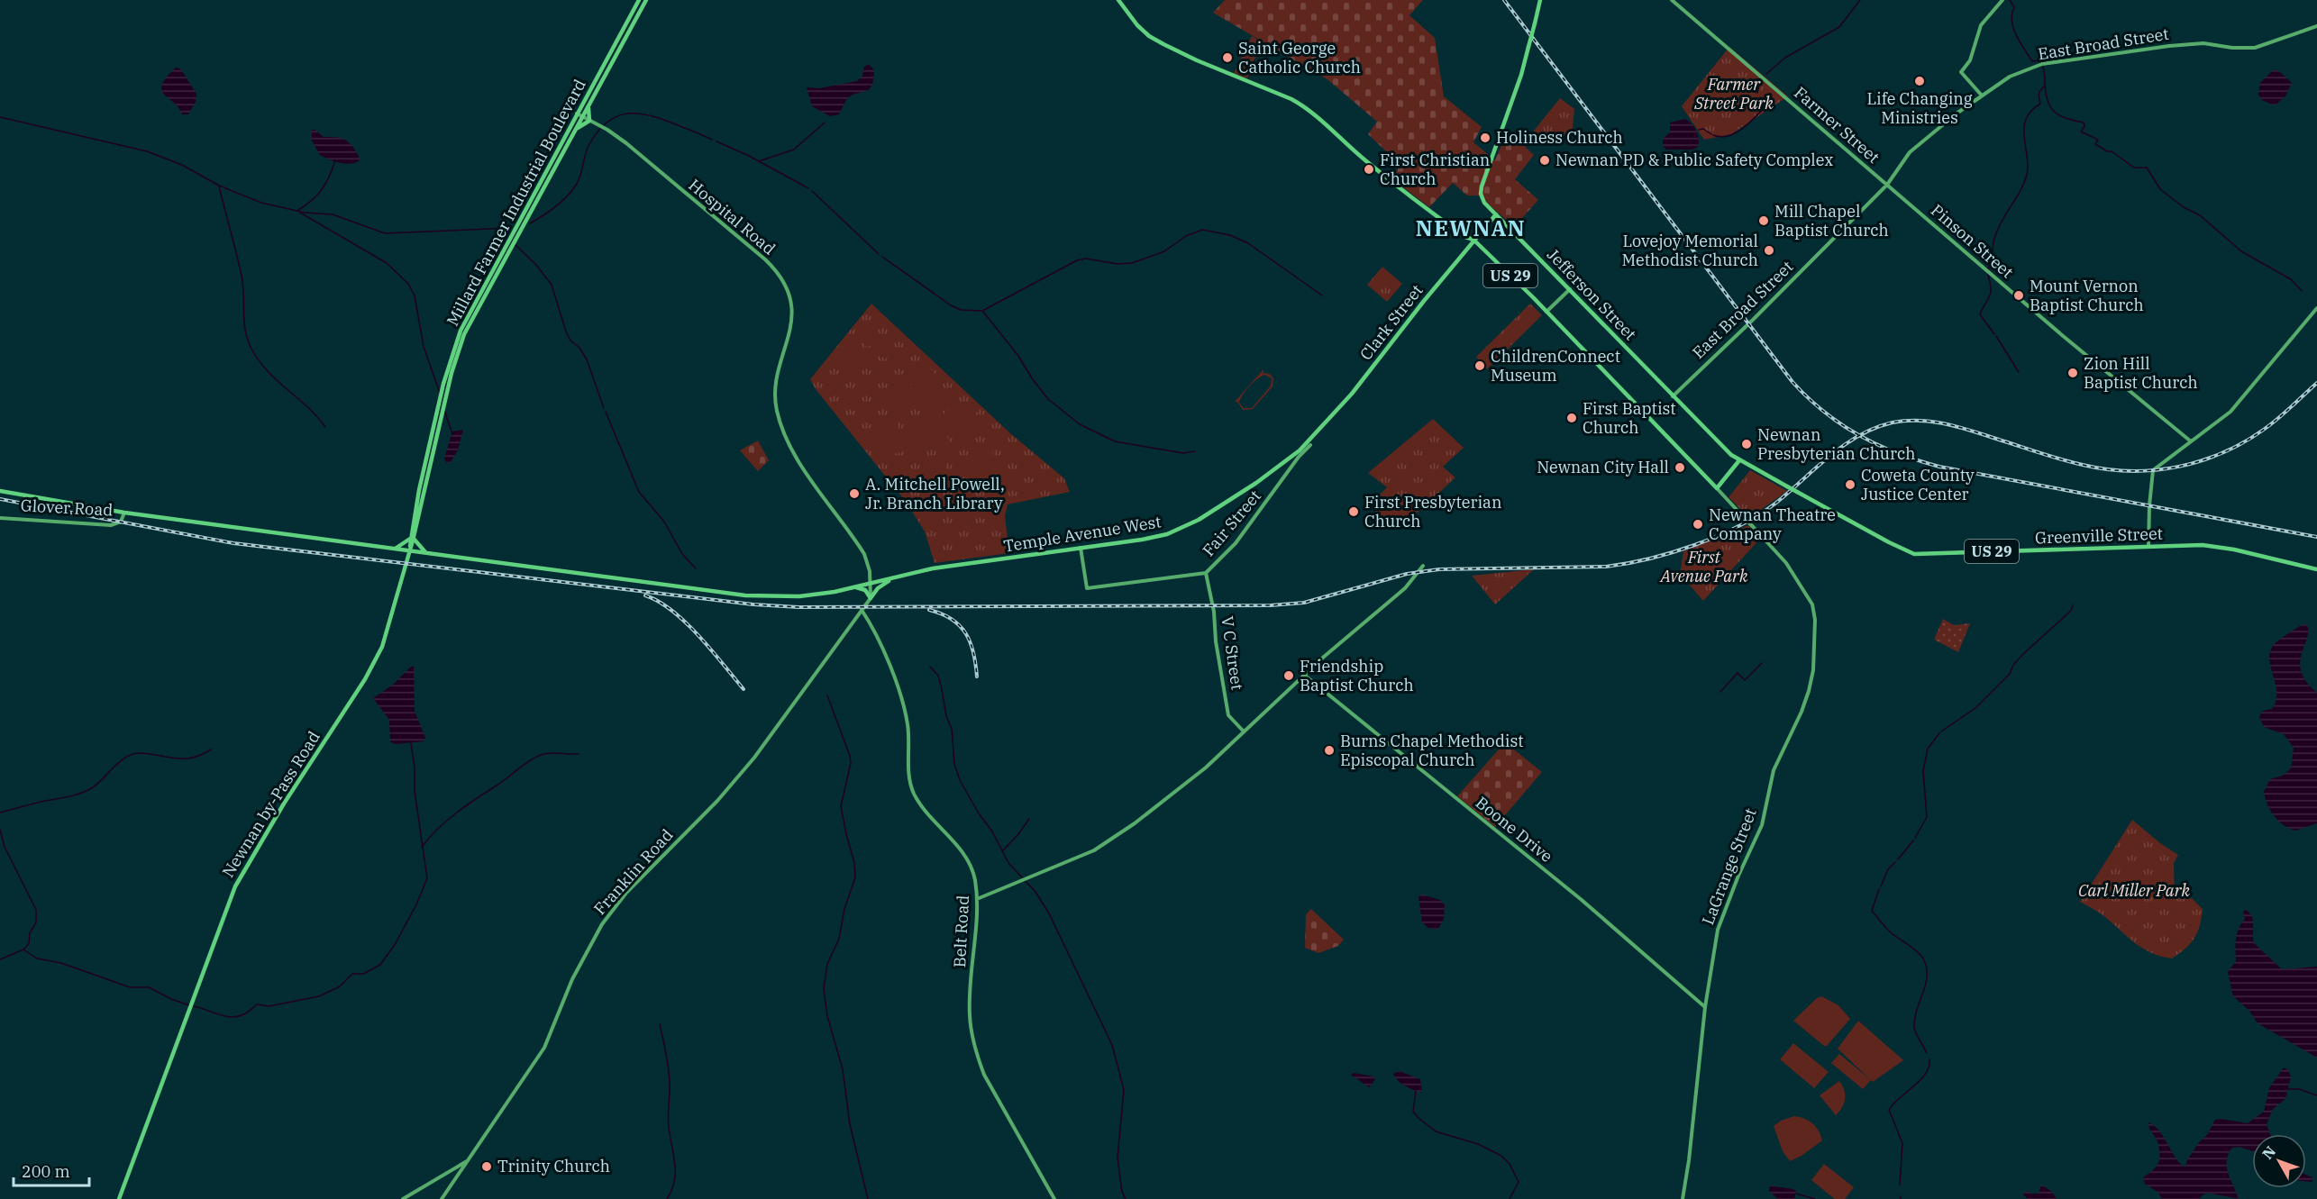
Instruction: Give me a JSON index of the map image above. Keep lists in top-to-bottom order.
{
  "streets": {
    "main road": [
      "Millard Farmer Industrial Boulevard",
      "US 29",
      "Jefferson Street",
      "Clark Street",
      "Temple Avenue West",
      "Greenville Street",
      "Newnan by-Pass Road",
      "LaGrange Street"
    ],
    "street": [
      "East Broad Street",
      "Farmer Street",
      "Hospital Road",
      "Pinson Street",
      "Glover Road",
      "Fair Street",
      "V C Street",
      "Boone Drive",
      "Franklin Road",
      "Belt Road"
    ]
  },
  "crossings": [
    ["East Broad Street", "Farmer Street"],
    ["East Broad Street", "Pinson Street"],
    ["East Broad Street", "Jefferson Street"],
    ["Farmer Street", "Pinson Street"],
    ["Millard Farmer Industrial Boulevard", "Hospital Road"],
    ["Millard Farmer Industrial Boulevard", "Temple Avenue West"],
    ["Millard Farmer Industrial Boulevard", "Newnan by-Pass Road"],
    ["Hospital Road", "Temple Avenue West"],
    ["US 29", "Clark Street"],
    ["US 29", "LaGrange Street"],
    ["Jefferson Street", "Clark Street"],
    ["Jefferson Street", "Greenville Street"],
    ["Clark Street", "Fair Street"],
    ["Clark Street", "Temple Avenue West"],
    ["Glover Road", "Temple Avenue West"],
    ["Fair Street", "Temple Avenue West"],
    ["Fair Street", "V C Street"],
    ["Temple Avenue West", "Newnan by-Pass Road"],
    ["Boone Drive", "LaGrange Street"],
    ["Franklin Road", "Belt Road"]
  ],
  "districts": ["NEWNAN"],
  "parks": ["Farmer Street Park", "First Avenue Park", "Carl Miller Park"],
  "places": [
    "Saint George Catholic Church",
    "Life Changing Ministries",
    "Holiness Church",
    "Newnan PD & Public Safety Complex",
    "First Christian Church",
    "Mill Chapel Baptist Church",
    "Lovejoy Memorial Methodist Church",
    "Mount Vernon Baptist Church",
    "ChildrenConnect Museum",
    "Zion Hill Baptist Church",
    "First Baptist Church",
    "Newnan Presbyterian Church",
    "Newnan City Hall",
    "Coweta County Justice Center",
    "A. Mitchell Powell, Jr. Branch Library",
    "First Presbyterian Church",
    "Newnan Theatre Company",
    "Friendship Baptist Church",
    "Burns Chapel Methodist Episcopal Church",
    "Trinity Church"
  ],
  "scale_bar": "200 m",
  "north": "top left"
}
